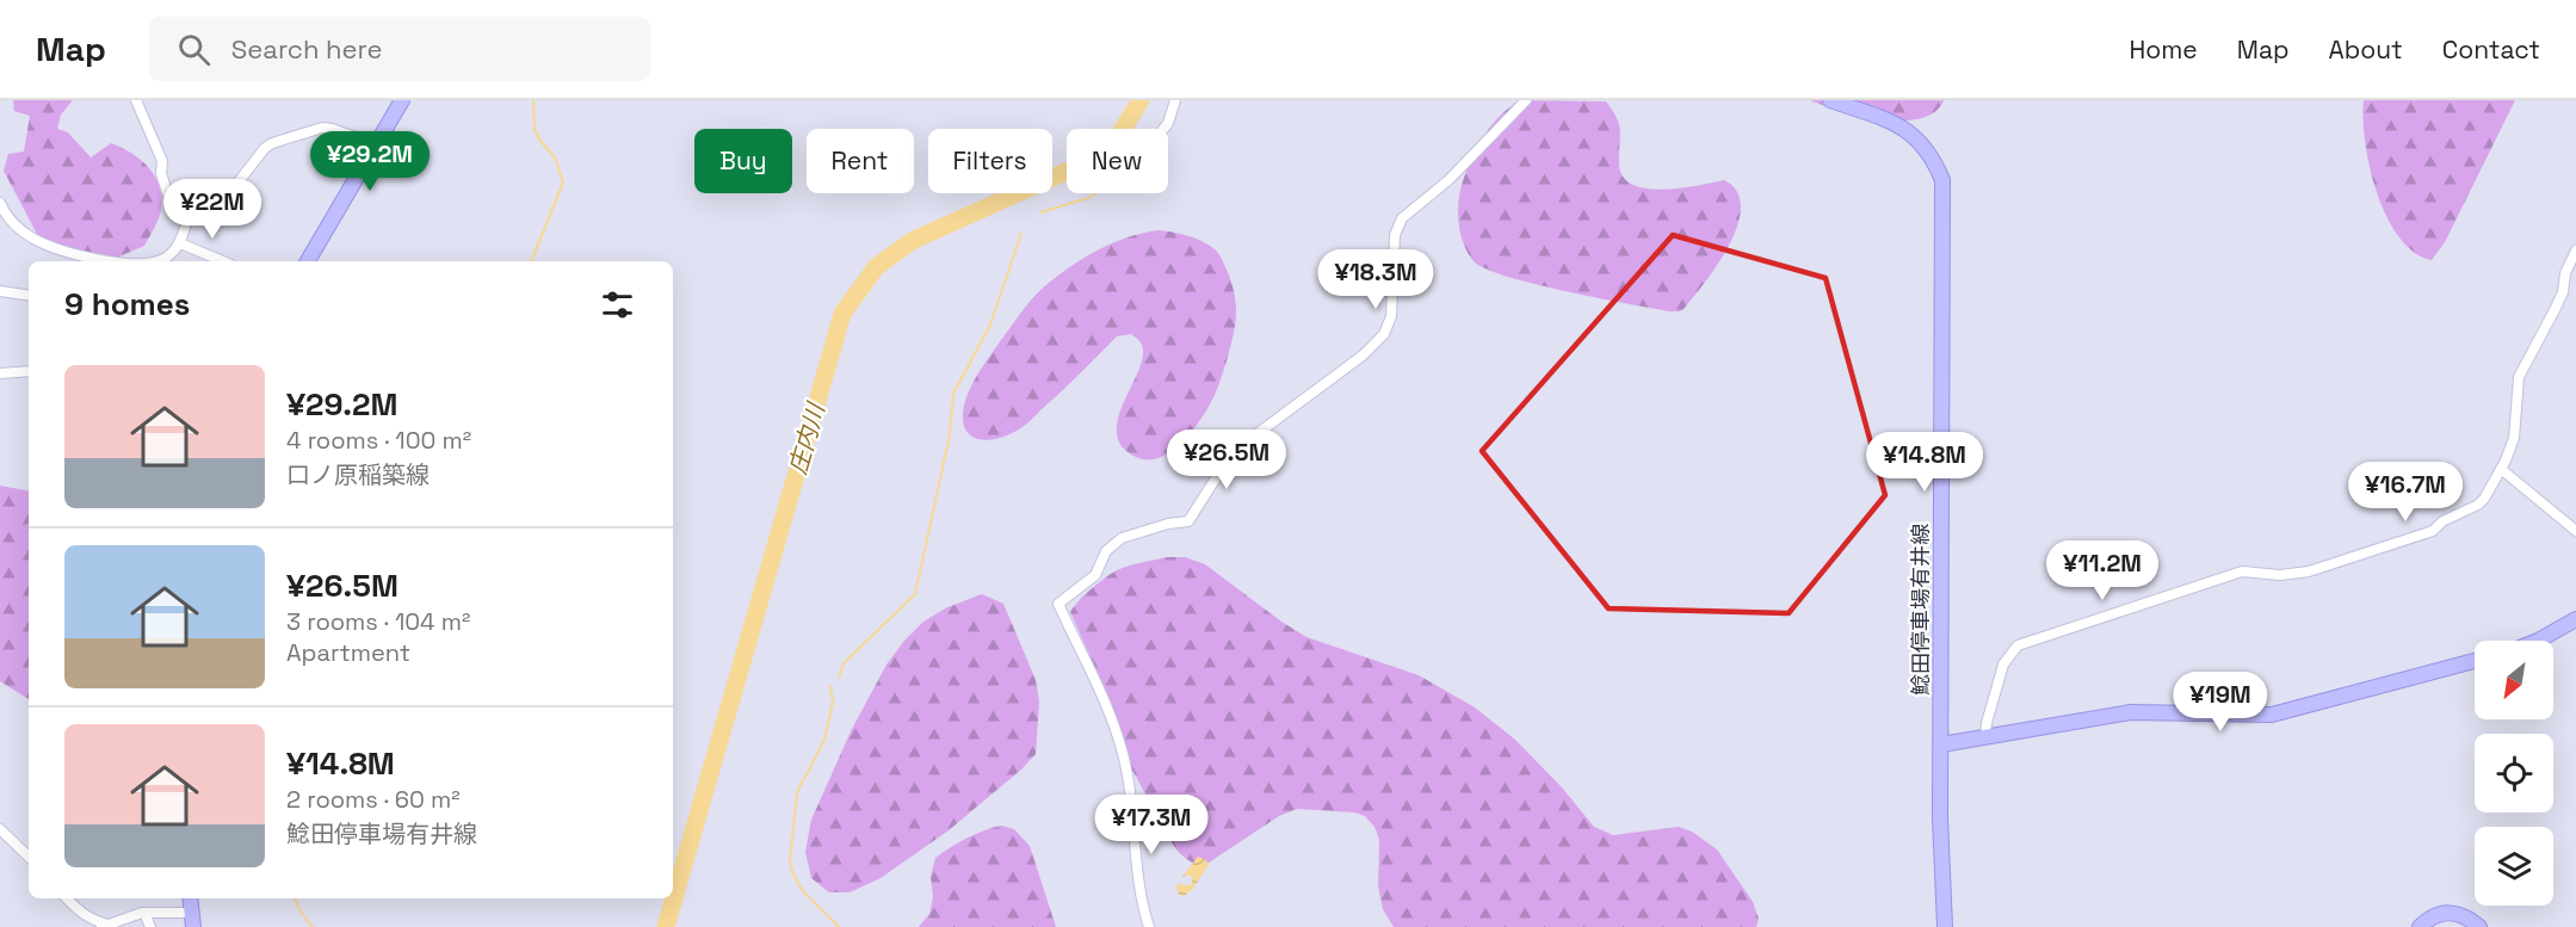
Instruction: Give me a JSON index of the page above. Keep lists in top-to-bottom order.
{
  "streets": {
    "main road": ["鯰田停車場有井線"]
  },
  "water": ["庄内川"],
  "north": "bottom left",
  "page": {
    "header": "Map",
    "search": "Search here",
    "nav": [
      "Home",
      "Map",
      "About",
      "Contact"
    ],
    "chip": [
      "Buy",
      "Rent",
      "Filters",
      "New"
    ],
    "price": [
      "¥29.2M",
      "¥22M",
      "¥18.3M",
      "¥26.5M",
      "¥14.8M",
      "¥16.7M",
      "¥11.2M",
      "¥19M",
      "¥17.3M"
    ],
    "heading": "9 homes",
    "list": [
      {
        "name": "¥29.2M",
        "note": "4 rooms · 100 m² · 口ノ原稲築線"
      },
      {
        "name": "¥26.5M",
        "note": "3 rooms · 104 m² · Apartment"
      },
      {
        "name": "¥14.8M",
        "note": "2 rooms · 60 m² · 鯰田停車場有井線"
      }
    ]
  }
}
